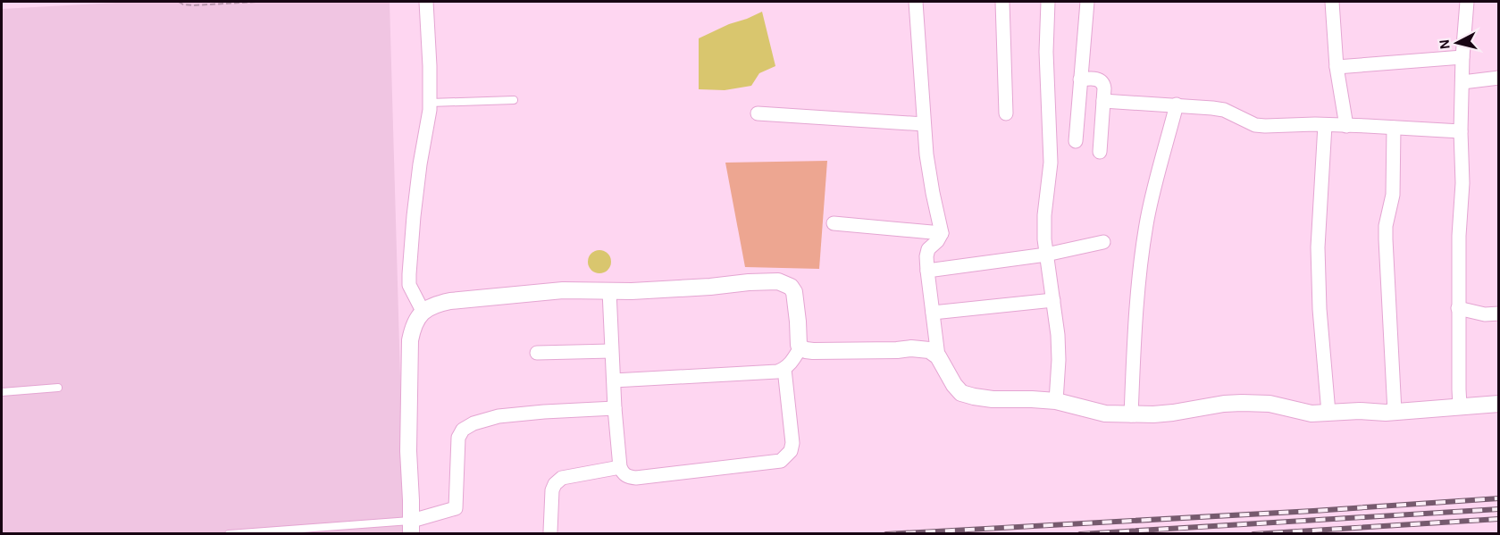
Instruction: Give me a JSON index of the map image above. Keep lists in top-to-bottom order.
{
  "north": "left"
}
